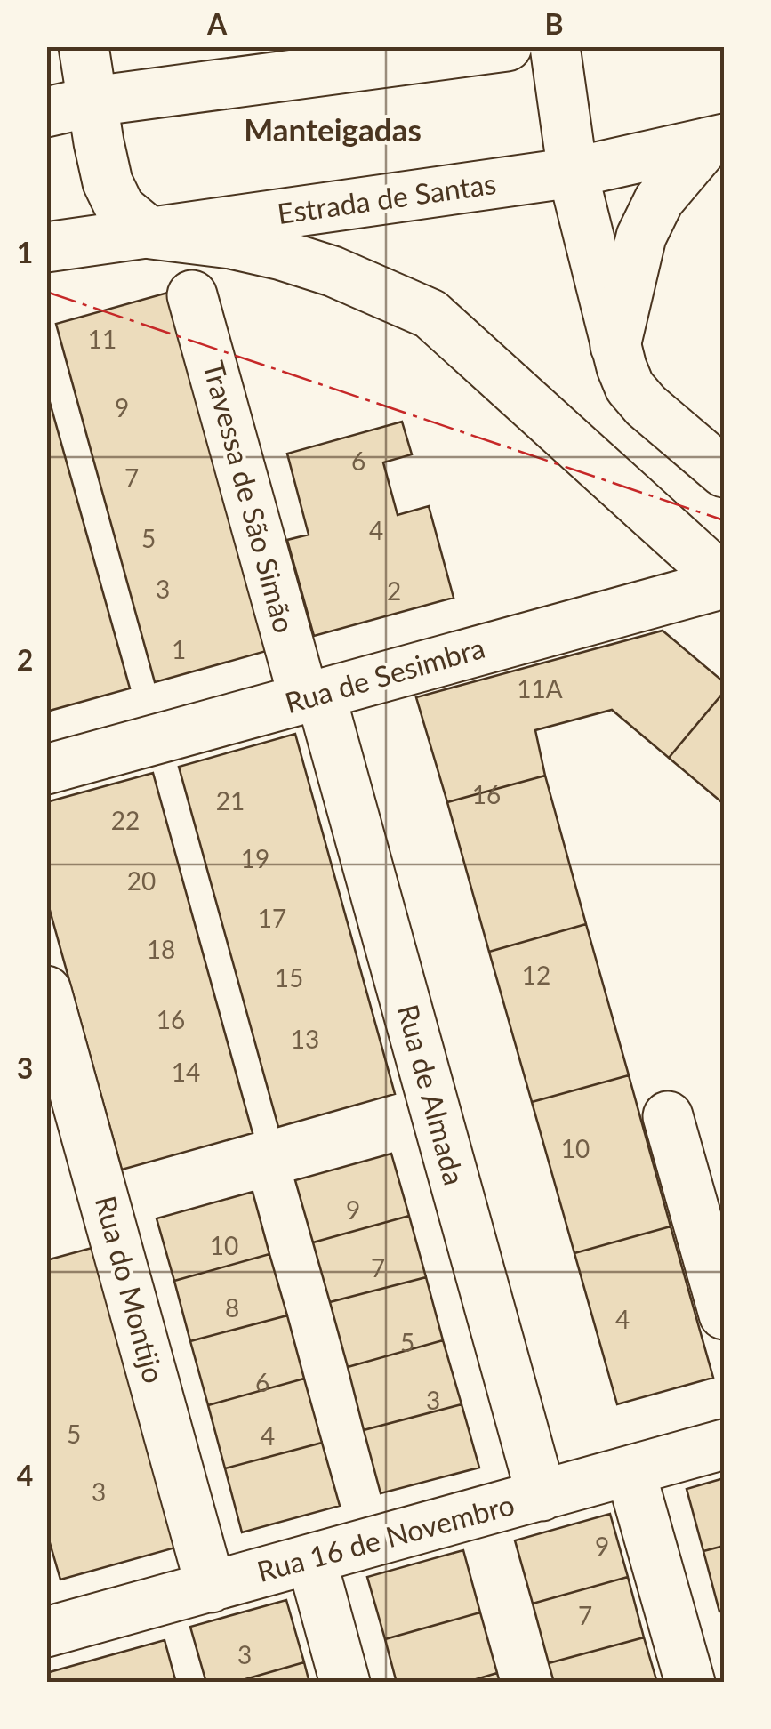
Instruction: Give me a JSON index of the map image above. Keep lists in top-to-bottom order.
{
  "streets": {
    "street": [
      "Estrada de Santas",
      "Travessa de São Simão",
      "Rua de Sesimbra",
      "Rua de Almada",
      "Rua do Montijo",
      "Rua 16 de Novembro"
    ]
  },
  "crossings": [
    ["Travessa de São Simão", "Rua de Sesimbra"],
    ["Travessa de São Simão", "Rua de Almada"],
    ["Rua de Sesimbra", "Rua de Almada"],
    ["Rua de Almada", "Rua 16 de Novembro"],
    ["Rua do Montijo", "Rua 16 de Novembro"]
  ],
  "districts": ["Manteigadas"],
  "house_numbers": [
    "11",
    "9",
    "6",
    "7",
    "4",
    "5",
    "3",
    "2",
    "1",
    "11A",
    "16",
    "21",
    "22",
    "19",
    "20",
    "17",
    "18",
    "12",
    "15",
    "16",
    "13",
    "14",
    "10",
    "9",
    "10",
    "7",
    "8",
    "4",
    "5",
    "6",
    "3",
    "5",
    "4",
    "3",
    "9",
    "7",
    "3"
  ],
  "grid": {
    "columns": ["A", "B"],
    "rows": [
      "1",
      "2",
      "3",
      "4"
    ]
  }
}
